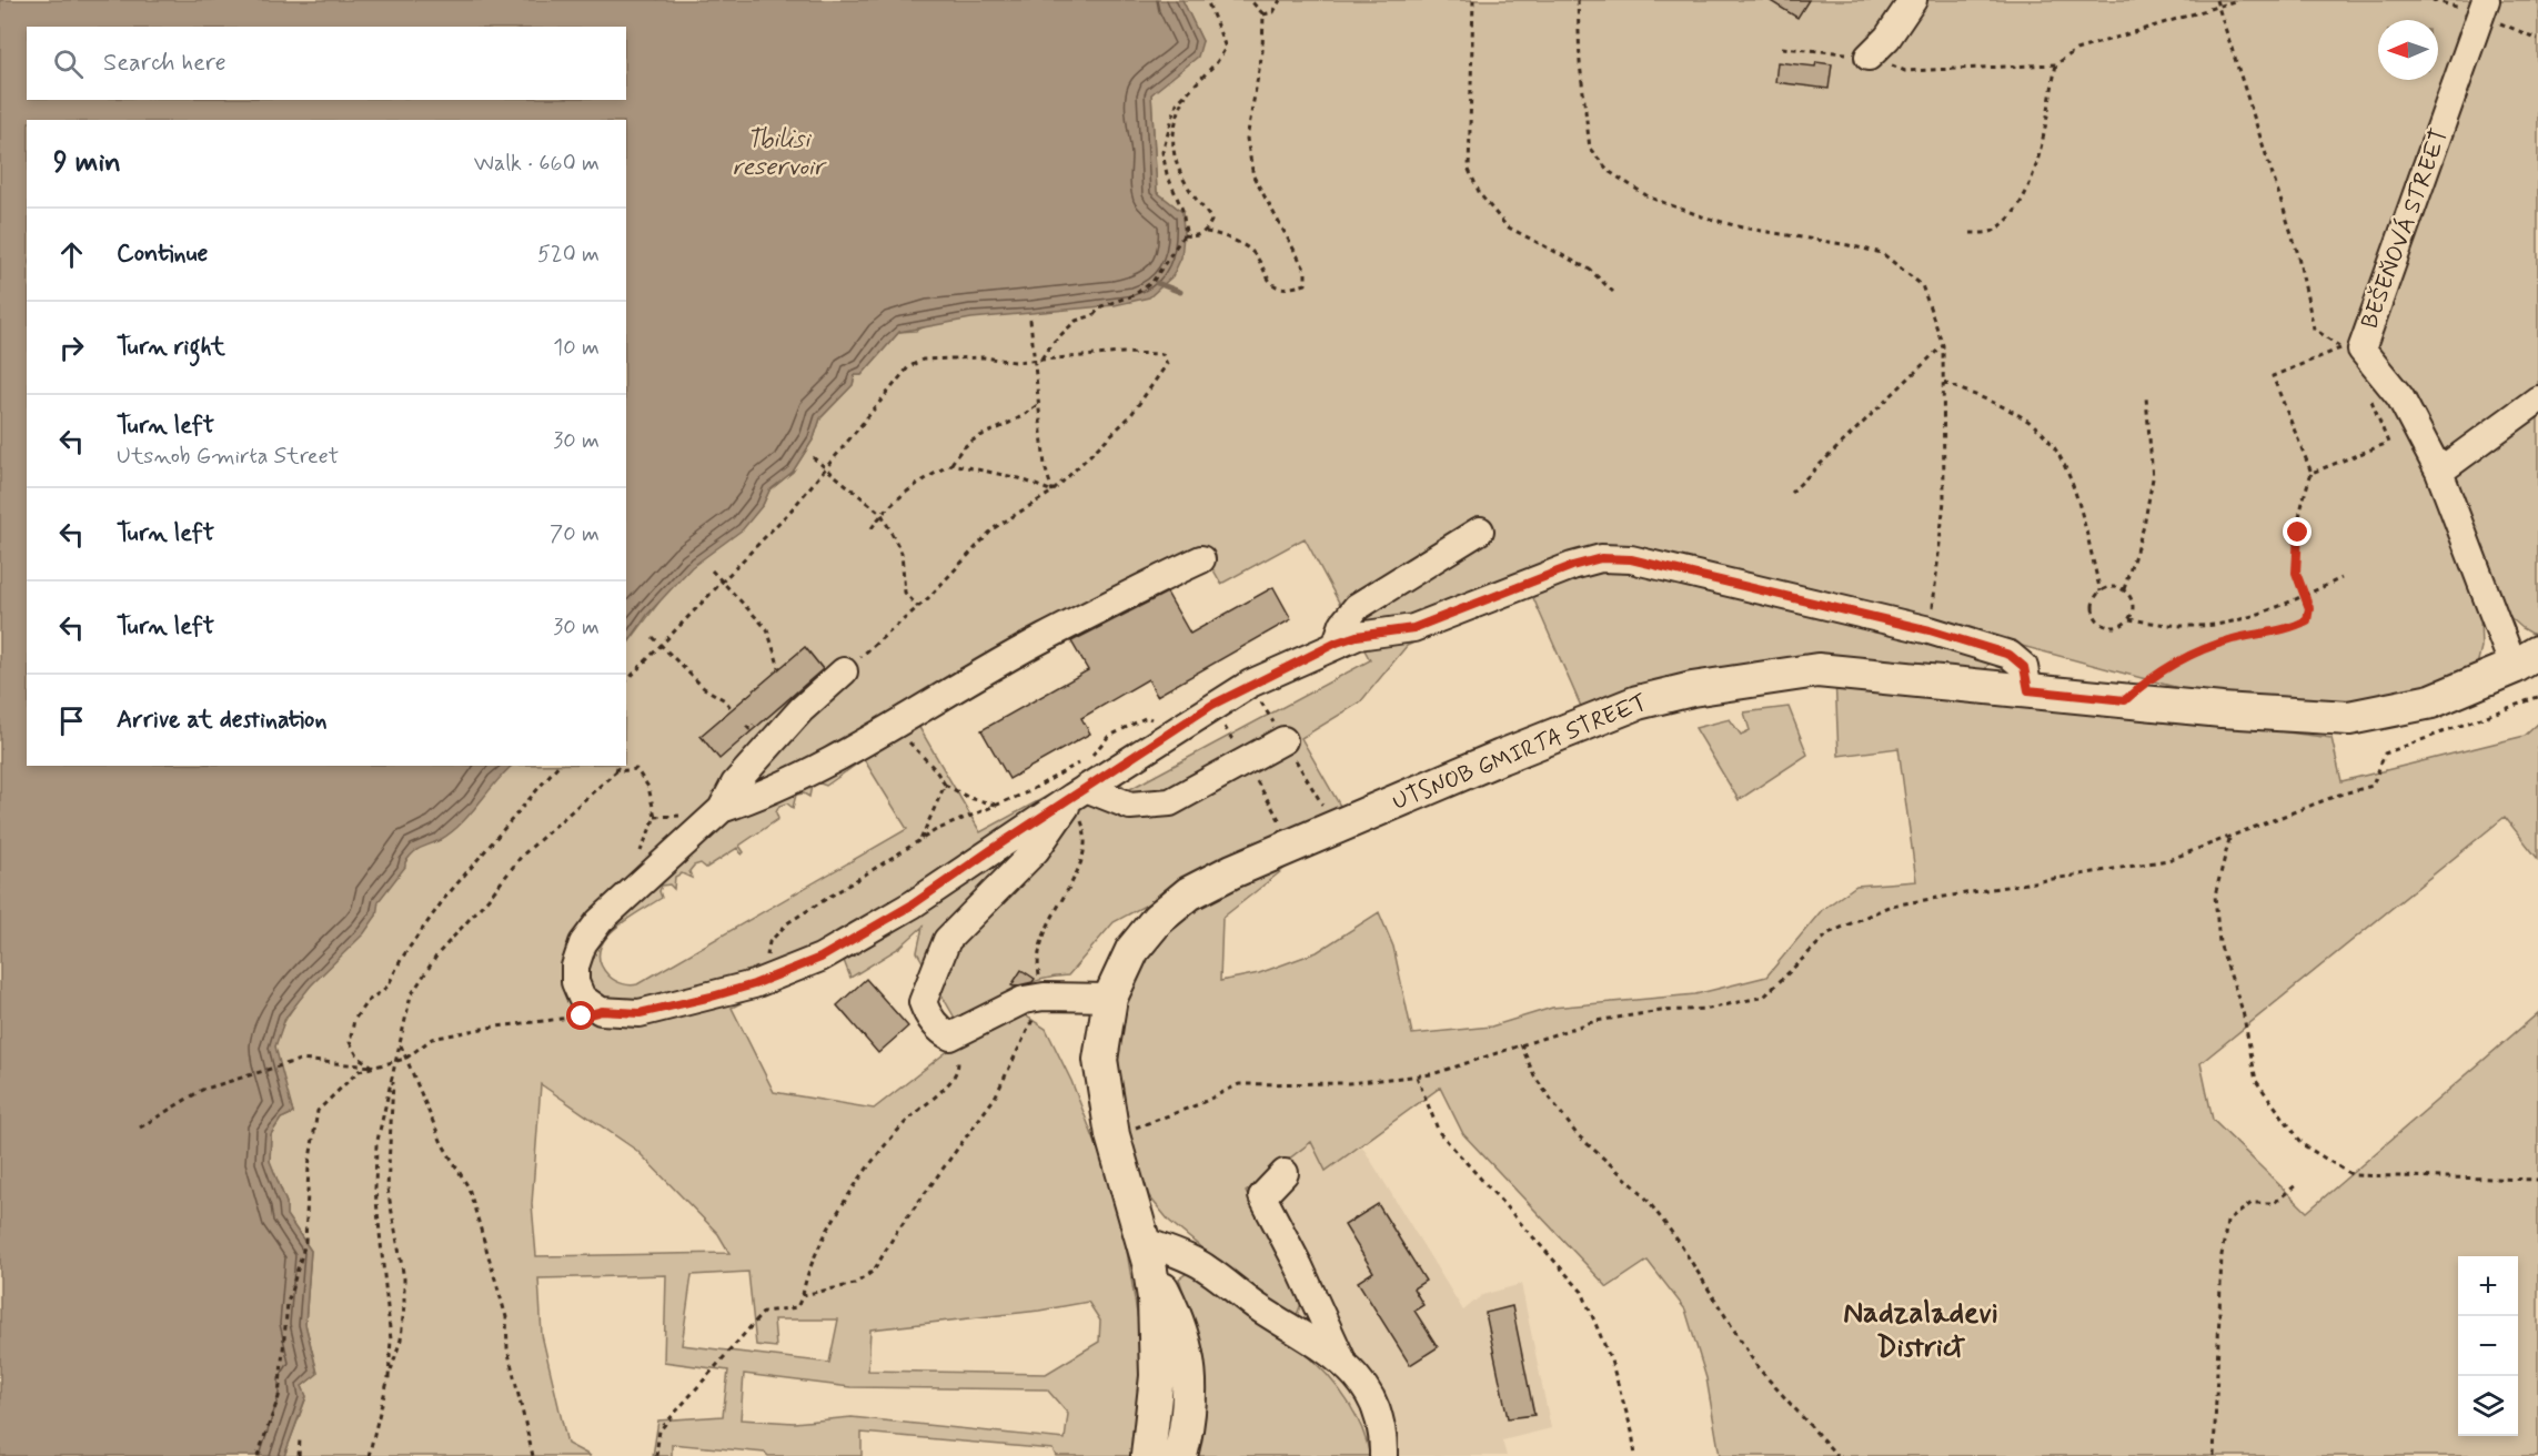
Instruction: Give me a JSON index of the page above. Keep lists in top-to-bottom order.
{
  "streets": {
    "main road": ["UTSNOB GMIRTA STREET"],
    "street": ["BEŠEŇOVÁ STREET"]
  },
  "crossings": [
    ["BEŠEŇOVÁ STREET", "UTSNOB GMIRTA STREET"]
  ],
  "districts": ["Nadzaladevi District"],
  "water": ["Tbilisi reservoir"],
  "north": "left",
  "page": {
    "search": "Search here",
    "heading": ["9 min", "Walk · 660 m"],
    "list": [
      ["Continue", "520 m"],
      ["Turn right", "10 m"],
      ["Turn left", "Utsnob Gmirta Street", "30 m"],
      ["Turn left", "70 m"],
      ["Turn left", "30 m"],
      "Arrive at destination"
    ],
    "map_buttons": ["+", "−"]
  }
}
